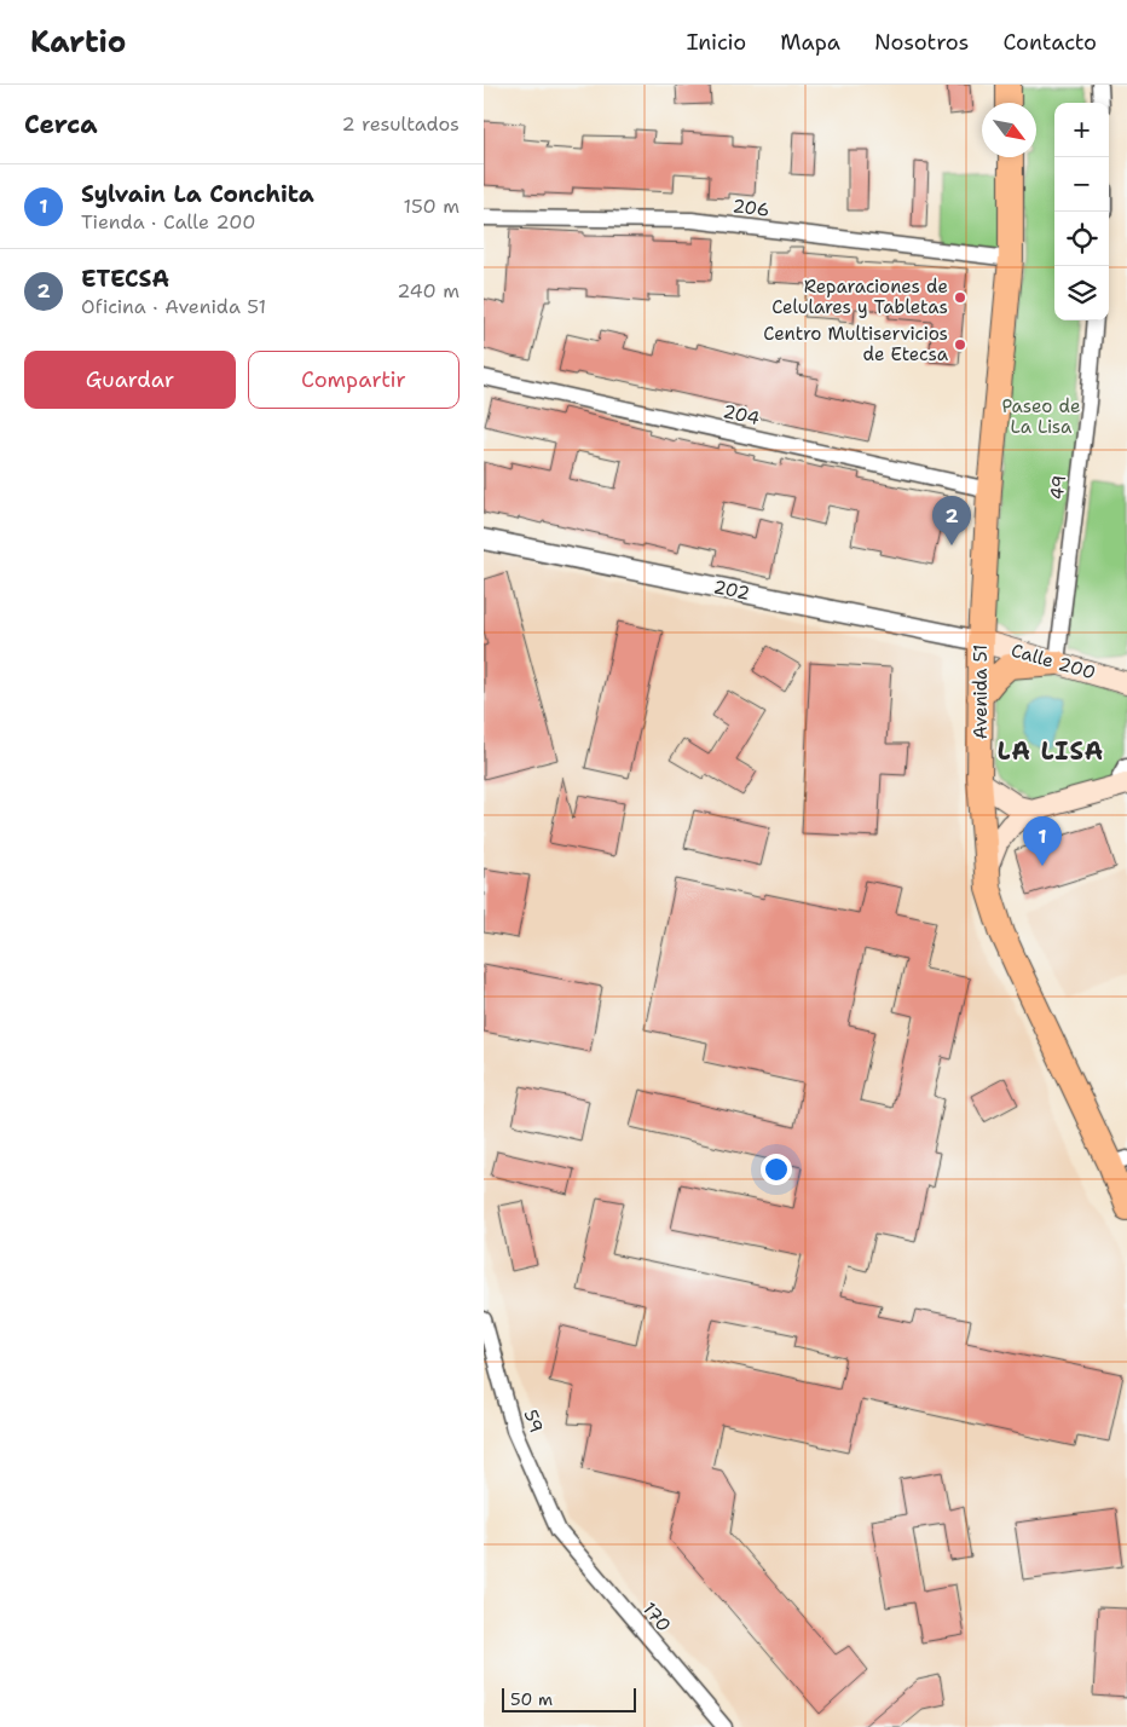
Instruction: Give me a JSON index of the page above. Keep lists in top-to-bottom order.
{
  "streets": {
    "main road": ["Calle 200", "Avenida 51"],
    "street": [
      "206",
      "204",
      "49",
      "202",
      "59",
      "170"
    ]
  },
  "crossings": [
    ["206", "Avenida 51"],
    ["204", "Avenida 51"],
    ["49", "Calle 200"],
    ["202", "Calle 200"],
    ["202", "Avenida 51"],
    ["Calle 200", "Avenida 51"],
    ["59", "170"]
  ],
  "districts": ["LA LISA"],
  "parks": ["Paseo de La Lisa"],
  "places": ["Reparaciones de Celulares y Tabletas", "Centro Multiservicios de Etecsa"],
  "scale_bar": "50 m",
  "north": "bottom right",
  "page": {
    "header": "Kartio",
    "nav": [
      "Inicio",
      "Mapa",
      "Nosotros",
      "Contacto"
    ],
    "heading": ["Cerca", "2 resultados"],
    "map_buttons": ["+", "−"],
    "list": [
      {
        "mark": "1",
        "name": "Sylvain La Conchita",
        "note": "Tienda · Calle 200",
        "value": "150 m"
      },
      {
        "mark": "2",
        "name": "ETECSA",
        "note": "Oficina · Avenida 51",
        "value": "240 m"
      }
    ],
    "buttons": ["Guardar", "Compartir"],
    "pins": ["2", "1"],
    "scale": "50 m"
  }
}
